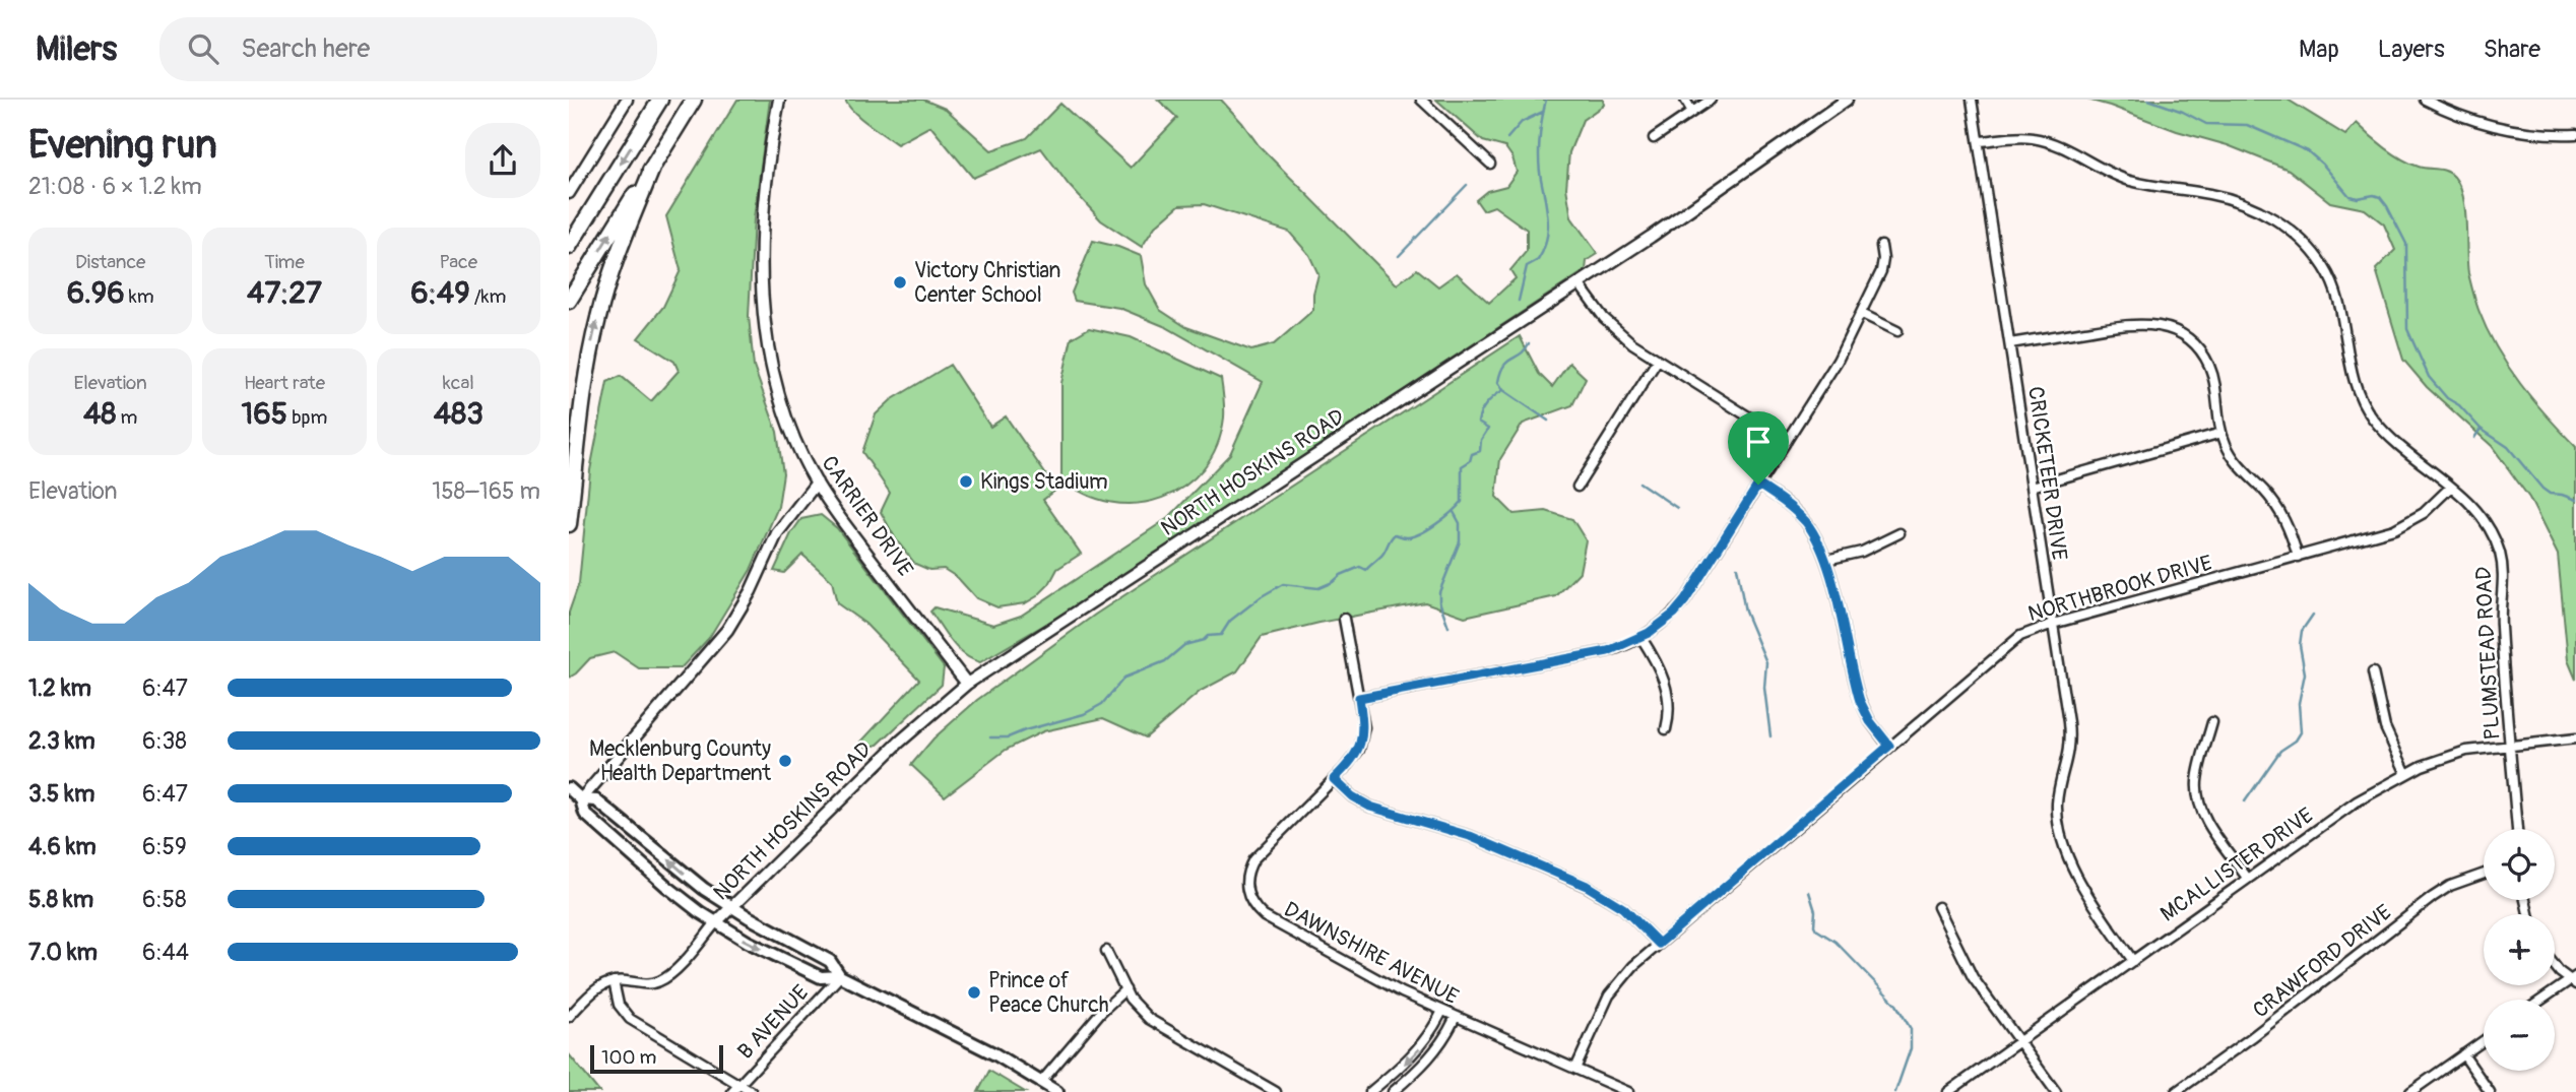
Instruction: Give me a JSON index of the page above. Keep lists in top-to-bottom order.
{
  "streets": {
    "street": [
      "NORTH HOSKINS ROAD",
      "CRICKETEER DRIVE",
      "CARRIER DRIVE",
      "NORTHBROOK DRIVE",
      "PLUMSTEAD ROAD",
      "MCALLISTER DRIVE",
      "DAWNSHIRE AVENUE",
      "CRAWFORD DRIVE",
      "B AVENUE"
    ]
  },
  "crossings": [
    ["NORTH HOSKINS ROAD", "CARRIER DRIVE"],
    ["CRICKETEER DRIVE", "NORTHBROOK DRIVE"],
    ["CRICKETEER DRIVE", "PLUMSTEAD ROAD"],
    ["CRICKETEER DRIVE", "MCALLISTER DRIVE"],
    ["NORTHBROOK DRIVE", "PLUMSTEAD ROAD"],
    ["NORTHBROOK DRIVE", "DAWNSHIRE AVENUE"],
    ["PLUMSTEAD ROAD", "MCALLISTER DRIVE"]
  ],
  "places": [
    "Victory Christian Center School",
    "Kings Stadium",
    "Mecklenburg County Health Department",
    "Prince of Peace Church"
  ],
  "scale_bar": "100 m",
  "page": {
    "header": "Milers",
    "search": "Search here",
    "nav": ["Map", "Layers", "Share"],
    "heading": ["Evening run", "21:08 · 6 × 1.2 km"],
    "stats": [
      ["Distance", "6.96 km"],
      ["Time", "47:27"],
      ["Pace", "6:49 /km"],
      ["Elevation", "48 m"],
      ["Heart rate", "165 bpm"],
      ["kcal", "483"]
    ],
    "chart": ["Elevation", "158–165 m"],
    "list": [
      {
        "name": "1.2 km",
        "note": "6:47"
      },
      {
        "name": "2.3 km",
        "note": "6:38"
      },
      {
        "name": "3.5 km",
        "note": "6:47"
      },
      {
        "name": "4.6 km",
        "note": "6:59"
      },
      {
        "name": "5.8 km",
        "note": "6:58"
      },
      {
        "name": "7.0 km",
        "note": "6:44"
      }
    ],
    "map_buttons": ["+", "−"],
    "scale": "100 m"
  }
}
